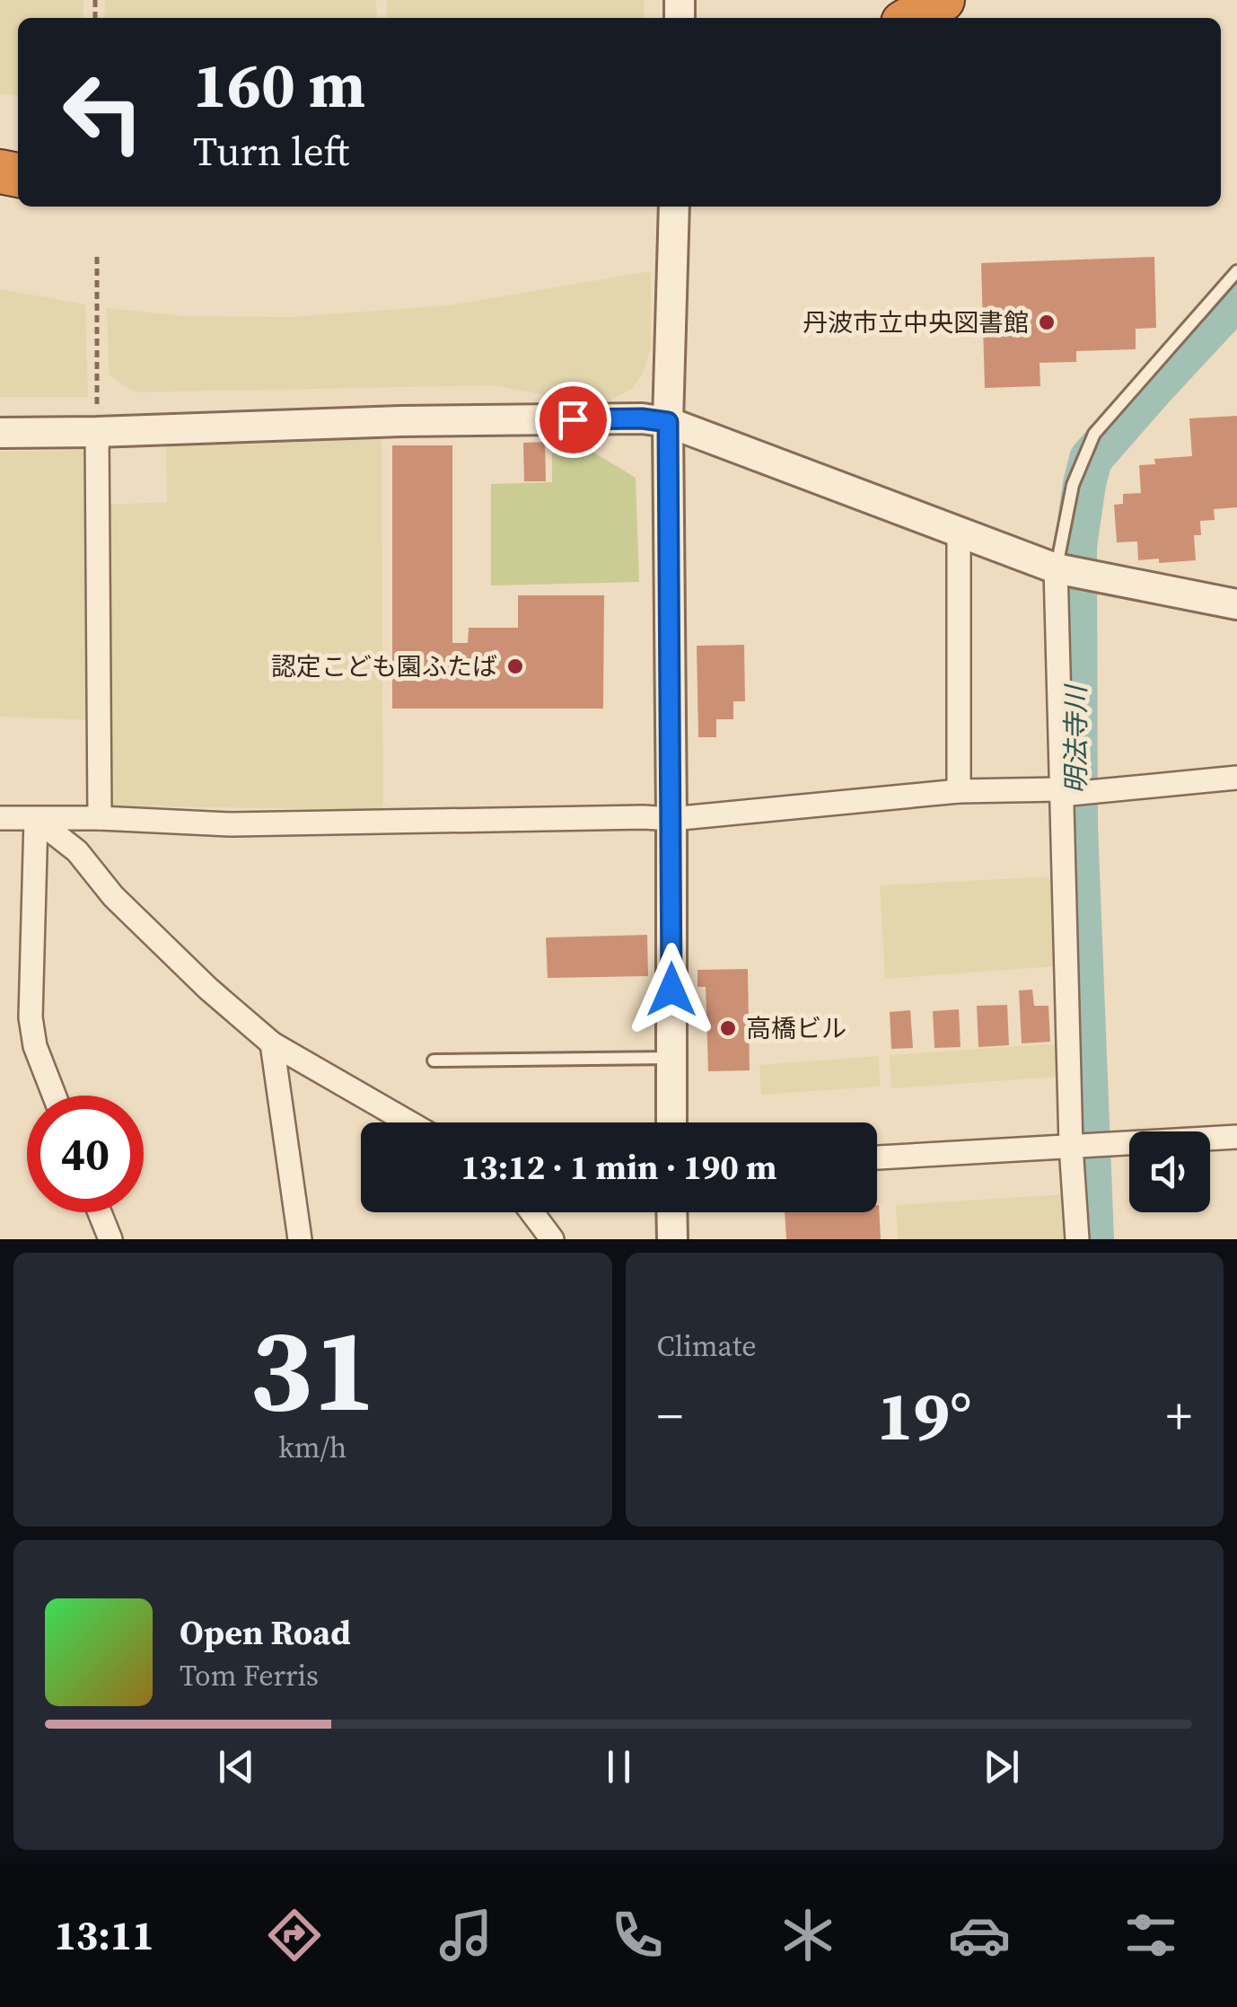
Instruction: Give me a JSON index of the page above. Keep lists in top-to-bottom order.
{
  "water": ["明法寺川"],
  "places": ["丹波市立中央図書館", "認定こども園ふたば", "高橋ビル"],
  "page": {
    "turn": ["160 m", "Turn left"],
    "limit": "40",
    "trip": "13:12 · 1 min · 190 m",
    "tile": [
      ["31", "km/h"],
      "Climate"
    ],
    "heat": ["−", "19°", "+"],
    "song": ["Open Road", "Tom Ferris"],
    "tabs": "13:11"
  }
}
